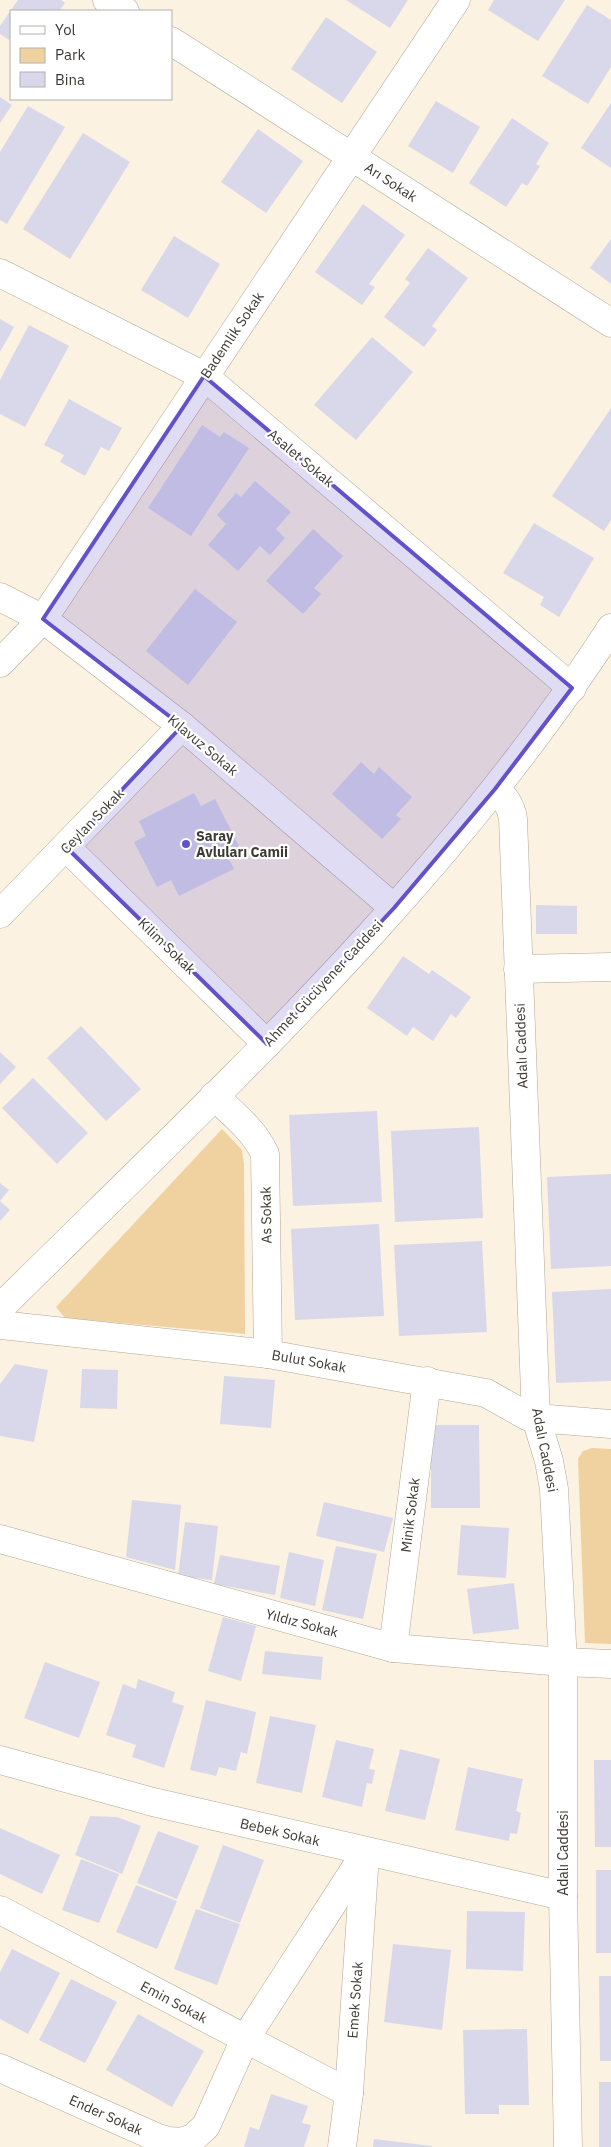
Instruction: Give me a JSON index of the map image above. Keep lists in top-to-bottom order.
{
  "streets": {
    "street": [
      "Arı Sokak",
      "Bademlik Sokak",
      "Asalet Sokak",
      "Kılavuz Sokak",
      "Ceylan Sokak",
      "Kilim Sokak",
      "Ahmet Gücüyener Caddesi",
      "Adalı Caddesi",
      "As Sokak",
      "Bulut Sokak",
      "Minik Sokak",
      "Yıldız Sokak",
      "Bebek Sokak",
      "Emek Sokak",
      "Emin Sokak",
      "Ender Sokak"
    ]
  },
  "crossings": [
    ["Arı Sokak", "Bademlik Sokak"],
    ["Bademlik Sokak", "Asalet Sokak"],
    ["Bademlik Sokak", "Kılavuz Sokak"],
    ["Asalet Sokak", "Ahmet Gücüyener Caddesi"],
    ["Kılavuz Sokak", "Ceylan Sokak"],
    ["Kılavuz Sokak", "Ahmet Gücüyener Caddesi"],
    ["Ceylan Sokak", "Kilim Sokak"],
    ["Kilim Sokak", "Ahmet Gücüyener Caddesi"],
    ["Ahmet Gücüyener Caddesi", "Adalı Caddesi"],
    ["Ahmet Gücüyener Caddesi", "As Sokak"],
    ["Adalı Caddesi", "Bulut Sokak"],
    ["Adalı Caddesi", "Yıldız Sokak"],
    ["Adalı Caddesi", "Bebek Sokak"],
    ["As Sokak", "Bulut Sokak"],
    ["Bulut Sokak", "Minik Sokak"],
    ["Minik Sokak", "Yıldız Sokak"],
    ["Bebek Sokak", "Emek Sokak"],
    ["Bebek Sokak", "Ender Sokak"],
    ["Emek Sokak", "Emin Sokak"],
    ["Emek Sokak", "Ender Sokak"],
    ["Emin Sokak", "Ender Sokak"]
  ],
  "places": ["Saray Avluları Camii"],
  "legend": ["Yol", "Park", "Bina"]
}
